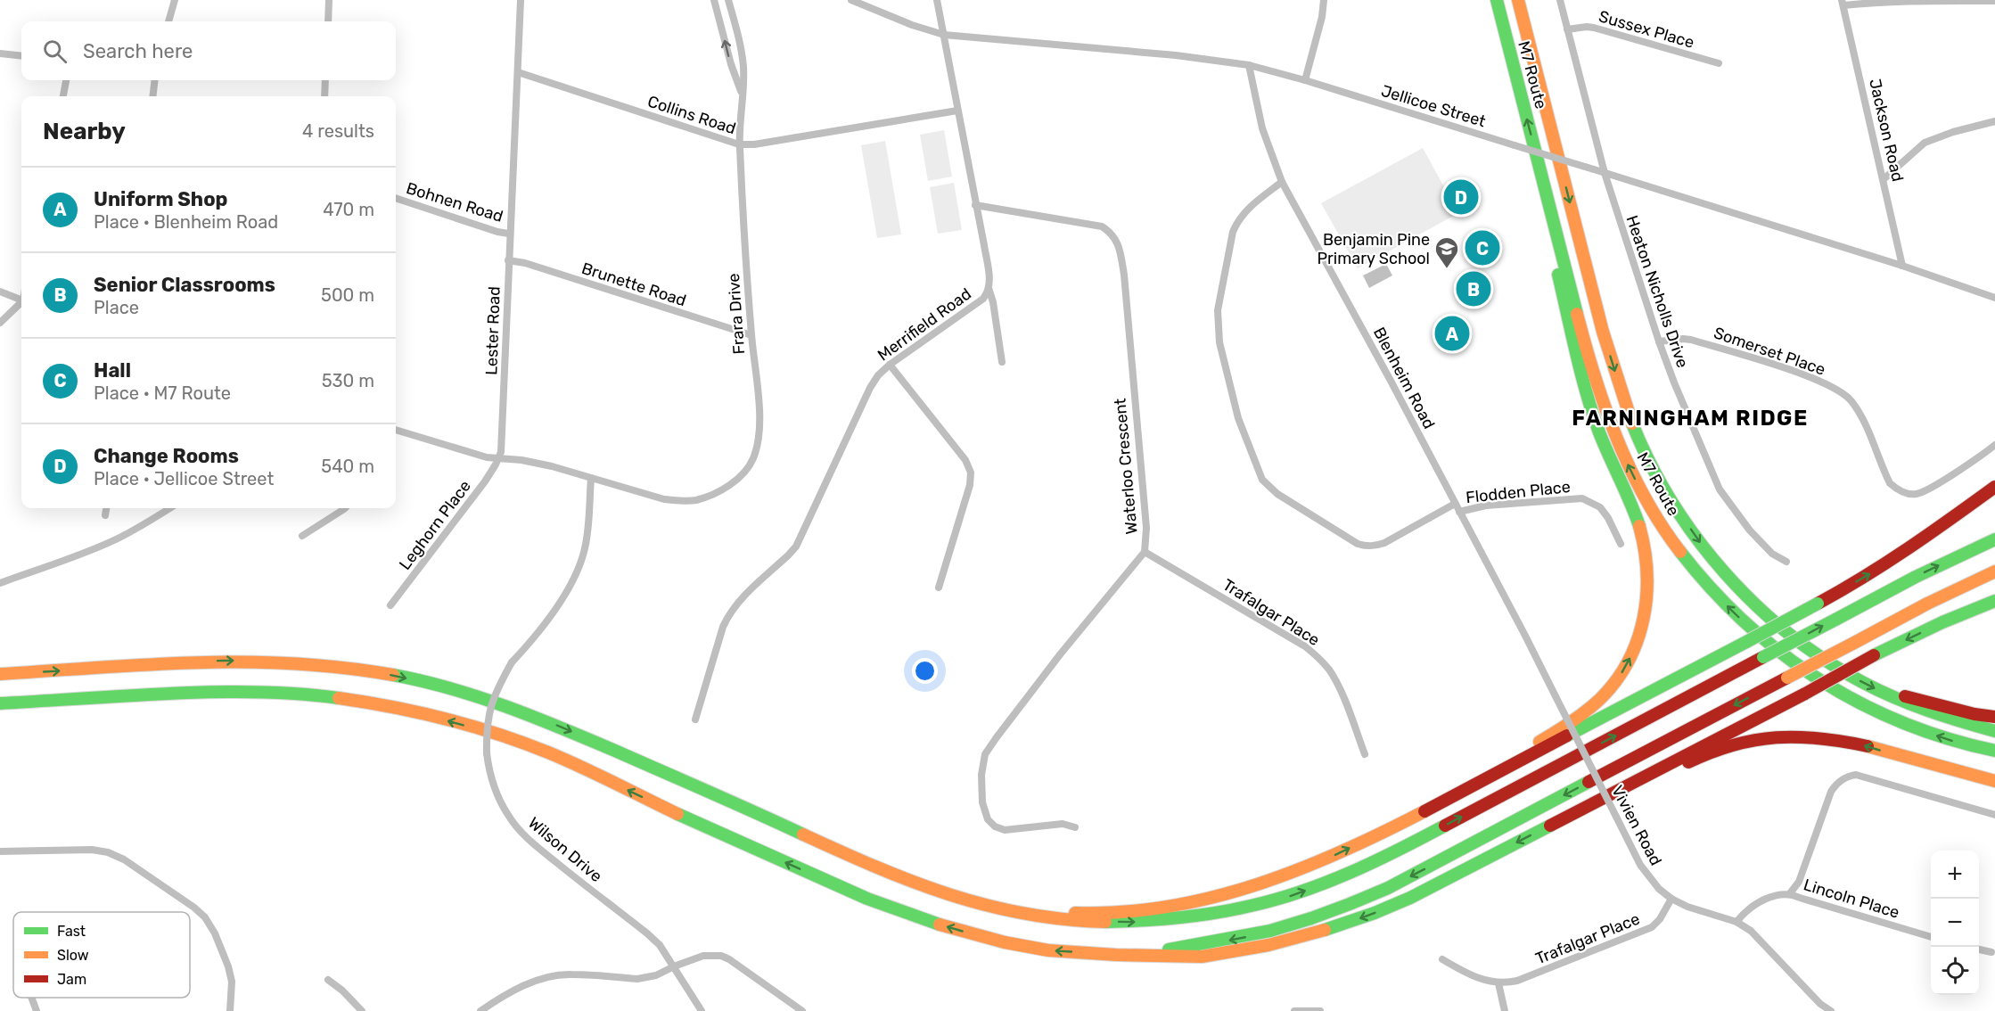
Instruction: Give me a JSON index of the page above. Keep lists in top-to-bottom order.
{
  "streets": {
    "highway": ["M7 Route"],
    "street": [
      "Sussex Place",
      "Jellicoe Street",
      "Collins Road",
      "Jackson Road",
      "Bohnen Road",
      "Brunette Road",
      "Heaton Nicholls Drive",
      "Frara Drive",
      "Merrifield Road",
      "Lester Road",
      "Somerset Place",
      "Blenheim Road",
      "Waterloo Crescent",
      "Flodden Place",
      "Leghorn Place",
      "Trafalgar Place",
      "Vivien Road",
      "Wilson Drive",
      "Lincoln Place"
    ]
  },
  "crossings": [
    ["Sussex Place", "Heaton Nicholls Drive"],
    ["Jellicoe Street", "Jackson Road"],
    ["Jellicoe Street", "Heaton Nicholls Drive"],
    ["Jellicoe Street", "Merrifield Road"],
    ["Jellicoe Street", "Blenheim Road"],
    ["Collins Road", "Frara Drive"],
    ["Collins Road", "Merrifield Road"],
    ["Collins Road", "Lester Road"],
    ["Bohnen Road", "Lester Road"],
    ["Brunette Road", "Frara Drive"],
    ["Brunette Road", "Lester Road"],
    ["Heaton Nicholls Drive", "Somerset Place"],
    ["Frara Drive", "Wilson Drive"],
    ["Merrifield Road", "Waterloo Crescent"],
    ["Lester Road", "Leghorn Place"],
    ["Blenheim Road", "Flodden Place"],
    ["Blenheim Road", "Vivien Road"],
    ["Waterloo Crescent", "Trafalgar Place"],
    ["Trafalgar Place", "Vivien Road"],
    ["Vivien Road", "Lincoln Place"]
  ],
  "districts": ["FARNINGHAM RIDGE"],
  "places": {
    "school or university": ["Benjamin Pine Primary School"]
  },
  "legend": ["Fast", "Slow", "Jam"],
  "page": {
    "search": "Search here",
    "heading": ["Nearby", "4 results"],
    "list": [
      {
        "mark": "A",
        "name": "Uniform Shop",
        "note": "Place · Blenheim Road",
        "value": "470 m"
      },
      {
        "mark": "B",
        "name": "Senior Classrooms",
        "note": "Place",
        "value": "500 m"
      },
      {
        "mark": "C",
        "name": "Hall",
        "note": "Place · M7 Route",
        "value": "530 m"
      },
      {
        "mark": "D",
        "name": "Change Rooms",
        "note": "Place · Jellicoe Street",
        "value": "540 m"
      }
    ],
    "pins": [
      "D",
      "C",
      "B",
      "A"
    ],
    "map_buttons": ["+", "−"]
  }
}
